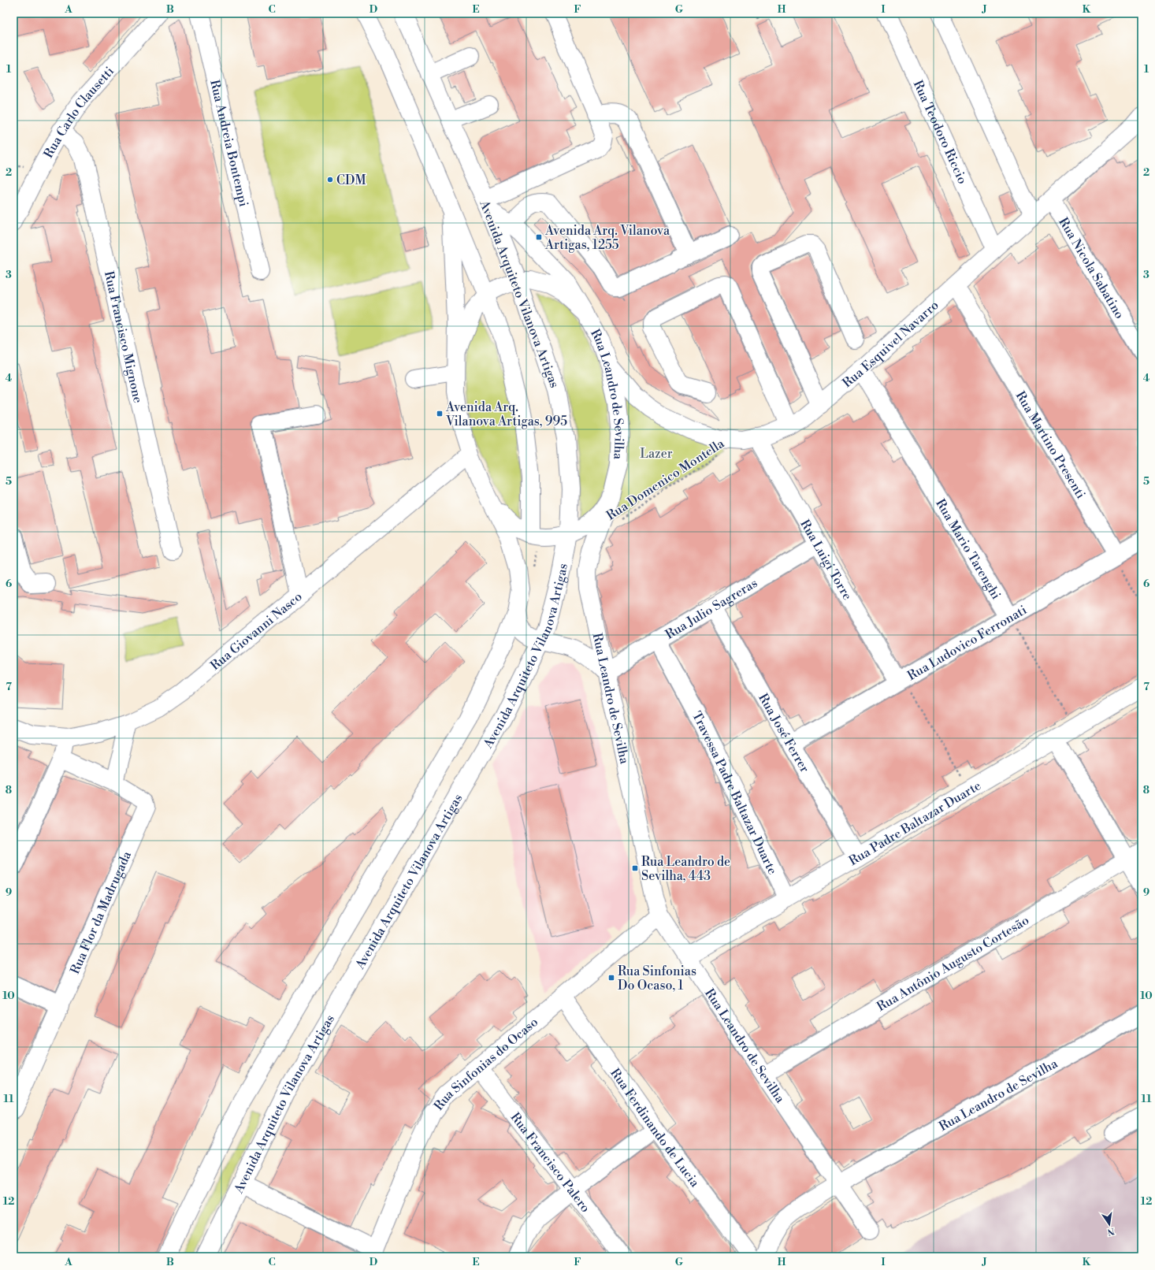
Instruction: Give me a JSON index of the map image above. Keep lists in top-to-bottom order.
{
  "streets": {
    "street": [
      "Rua Carlo Clausetti",
      "Rua Teodoro Riccio",
      "Rua Andreia Bontempi",
      "Rua Nicola Sabatino",
      "Avenida Arquiteto Vilanova Artigas",
      "Rua Francisco Mignone",
      "Rua Esquivel Navarro",
      "Rua Leandro de Sevilha",
      "Rua Martino Presenti",
      "Rua Mario Tarenghi",
      "Rua Luigi Torre",
      "Rua Julio Sagreras",
      "Rua Giovanni Nasco",
      "Rua Ludovico Ferronati",
      "Rua José Ferrer",
      "Travessa Padre Baltazar Duarte",
      "Rua Padre Baltazar Duarte",
      "Rua Flor da Madrugada",
      "Rua Antônio Augusto Cortesão",
      "Rua Sinfonias do Ocaso",
      "Rua Ferdinando de Lucia",
      "Rua Francisco Palero"
    ],
    "path": ["Rua Domenico Montella"]
  },
  "crossings": [
    ["Rua Carlo Clausetti", "Rua Francisco Mignone"],
    ["Rua Teodoro Riccio", "Rua Esquivel Navarro"],
    ["Rua Nicola Sabatino", "Rua Esquivel Navarro"],
    ["Avenida Arquiteto Vilanova Artigas", "Rua Leandro de Sevilha"],
    ["Avenida Arquiteto Vilanova Artigas", "Rua Giovanni Nasco"],
    ["Rua Esquivel Navarro", "Rua Leandro de Sevilha"],
    ["Rua Esquivel Navarro", "Rua Martino Presenti"],
    ["Rua Esquivel Navarro", "Rua Mario Tarenghi"],
    ["Rua Esquivel Navarro", "Rua Luigi Torre"],
    ["Rua Leandro de Sevilha", "Rua Julio Sagreras"],
    ["Rua Leandro de Sevilha", "Rua Padre Baltazar Duarte"],
    ["Rua Leandro de Sevilha", "Rua Antônio Augusto Cortesão"],
    ["Rua Leandro de Sevilha", "Rua Sinfonias do Ocaso"],
    ["Rua Martino Presenti", "Rua Ludovico Ferronati"],
    ["Rua Mario Tarenghi", "Rua Ludovico Ferronati"],
    ["Rua Luigi Torre", "Rua Julio Sagreras"],
    ["Rua Luigi Torre", "Rua Ludovico Ferronati"],
    ["Rua Julio Sagreras", "Rua José Ferrer"],
    ["Rua Julio Sagreras", "Travessa Padre Baltazar Duarte"],
    ["Rua Ludovico Ferronati", "Rua José Ferrer"],
    ["Rua José Ferrer", "Rua Padre Baltazar Duarte"],
    ["Travessa Padre Baltazar Duarte", "Rua Padre Baltazar Duarte"],
    ["Rua Sinfonias do Ocaso", "Rua Ferdinando de Lucia"],
    ["Rua Sinfonias do Ocaso", "Rua Francisco Palero"]
  ],
  "parks": ["Lazer"],
  "places": {
    "other": ["CDM"],
    "transit": [
      "Avenida Arq. Vilanova Artigas, 1255",
      "Avenida Arq. Vilanova Artigas, 995",
      "Rua Leandro de Sevilha, 443",
      "Rua Sinfonias Do Ocaso, 1"
    ]
  },
  "north": "bottom",
  "grid": {
    "columns": [
      "A",
      "B",
      "C",
      "D",
      "E",
      "F",
      "G",
      "H",
      "I",
      "J",
      "K"
    ],
    "rows": [
      "1",
      "2",
      "3",
      "4",
      "5",
      "6",
      "7",
      "8",
      "9",
      "10",
      "11",
      "12"
    ]
  }
}
